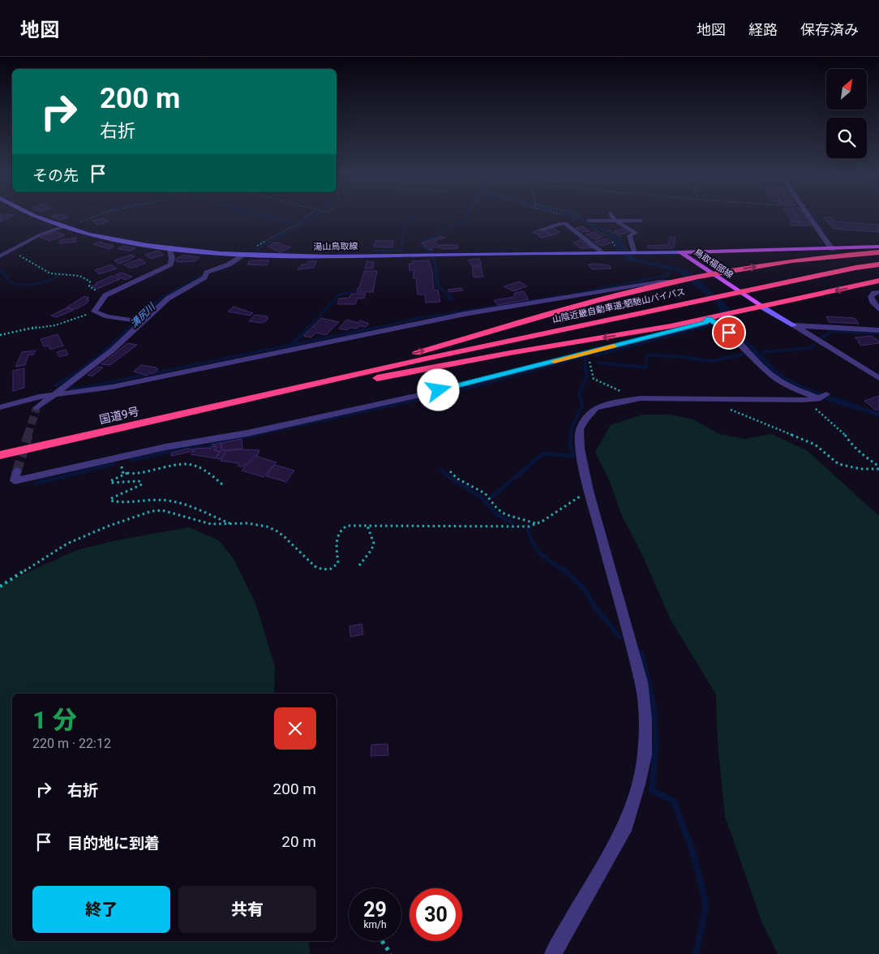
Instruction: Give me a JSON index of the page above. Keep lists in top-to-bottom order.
{
  "streets": {
    "highway": ["山陰近畿自動車道;駟馳山バイパス", "国道9号"],
    "main road": ["湯山鳥取線", "鳥取福部線"]
  },
  "crossings": [
    ["湯山鳥取線", "鳥取福部線"],
    ["山陰近畿自動車道;駟馳山バイパス", "国道9号"]
  ],
  "water": ["溝尻川"],
  "north": "top right",
  "page": {
    "header": "地図",
    "nav": ["地図", "経路", "保存済み"],
    "turn": ["200 m", "右折"],
    "then": "その先",
    "heading": ["1 分", "220 m · 22:12"],
    "list": [
      {
        "name": "右折",
        "value": "200 m"
      },
      {
        "name": "目的地に到着",
        "value": "20 m"
      }
    ],
    "buttons": ["終了", "共有"],
    "speed": "29 km/h",
    "limit": "30"
  }
}
